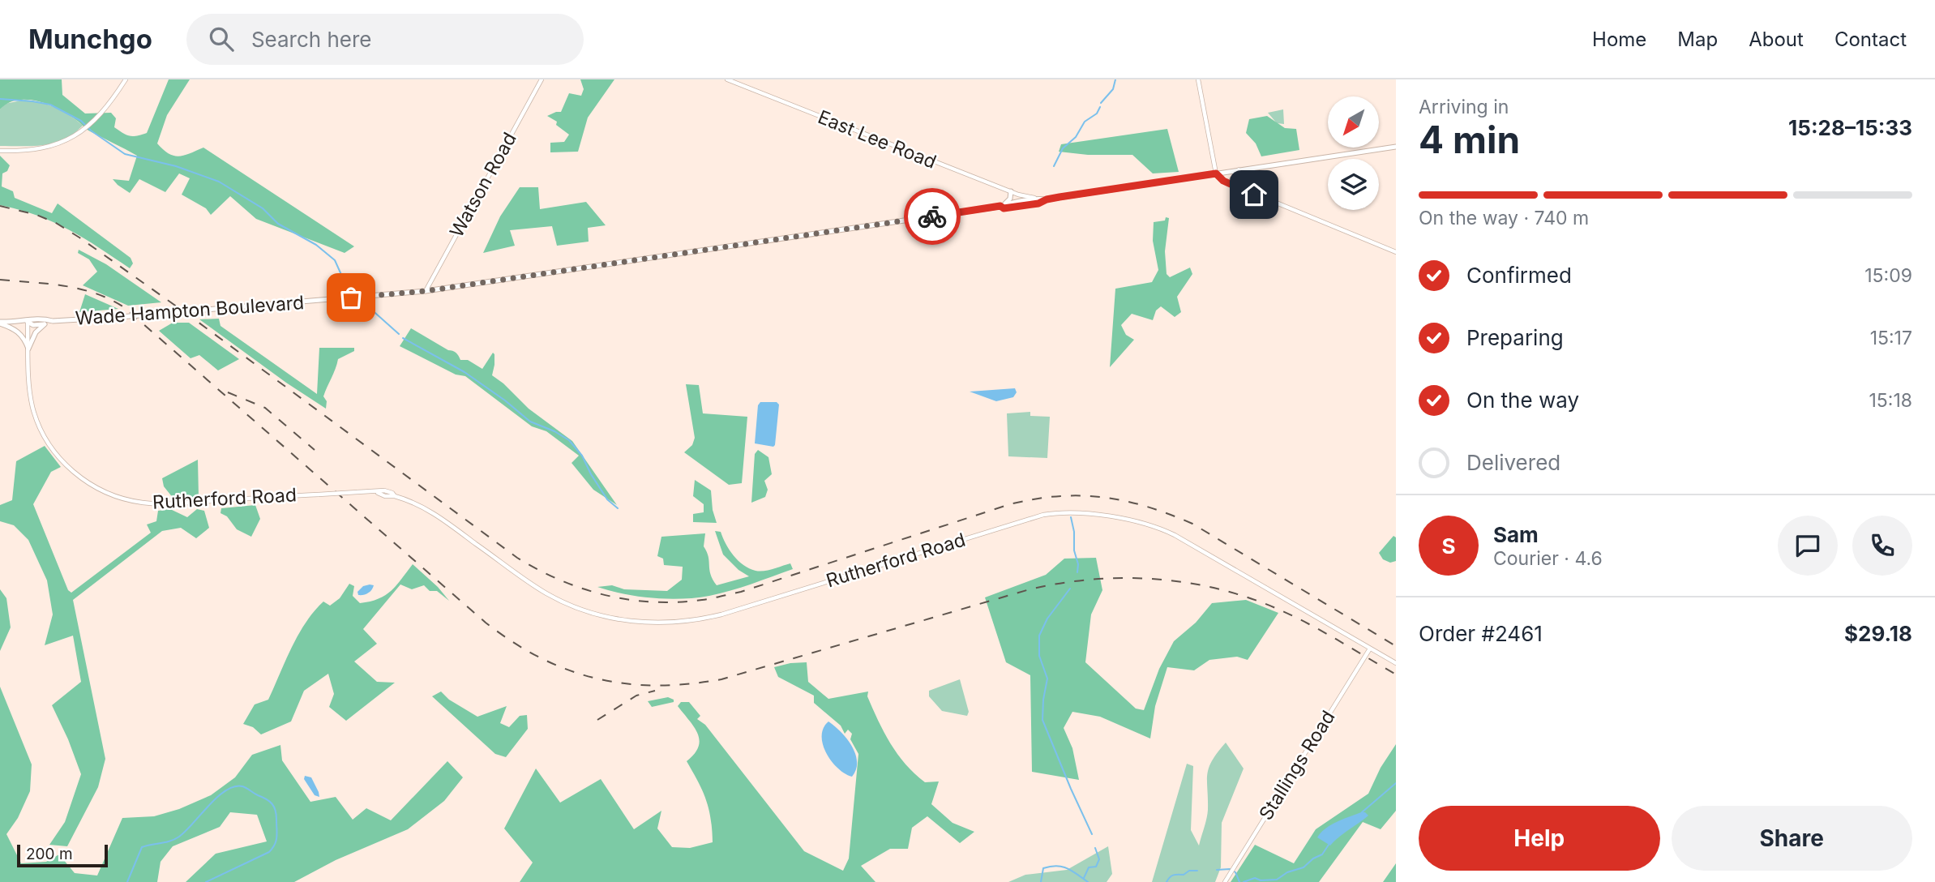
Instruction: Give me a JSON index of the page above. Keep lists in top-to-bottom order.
{
  "streets": {
    "main road": ["Wade Hampton Boulevard"],
    "street": [
      "East Lee Road",
      "Watson Road",
      "Rutherford Road",
      "Stallings Road"
    ]
  },
  "crossings": [
    ["East Lee Road", "Wade Hampton Boulevard"],
    ["Watson Road", "Wade Hampton Boulevard"],
    ["Wade Hampton Boulevard", "Rutherford Road"],
    ["Rutherford Road", "Stallings Road"]
  ],
  "scale_bar": "200 m",
  "north": "bottom left",
  "page": {
    "header": "Munchgo",
    "search": "Search here",
    "nav": [
      "Home",
      "Map",
      "About",
      "Contact"
    ],
    "heading": ["4 min", "Arriving in", "15:28–15:33"],
    "panel": [
      "Sam",
      "Courier · 4.6",
      "Order #2461",
      "$29.18"
    ],
    "bar": "On the way · 740 m",
    "list": [
      ["Confirmed", "15:09"],
      ["Preparing", "15:17"],
      ["On the way", "15:18"],
      "Delivered"
    ],
    "round": "S",
    "buttons": ["Help", "Share"],
    "scale": "200 m"
  }
}
